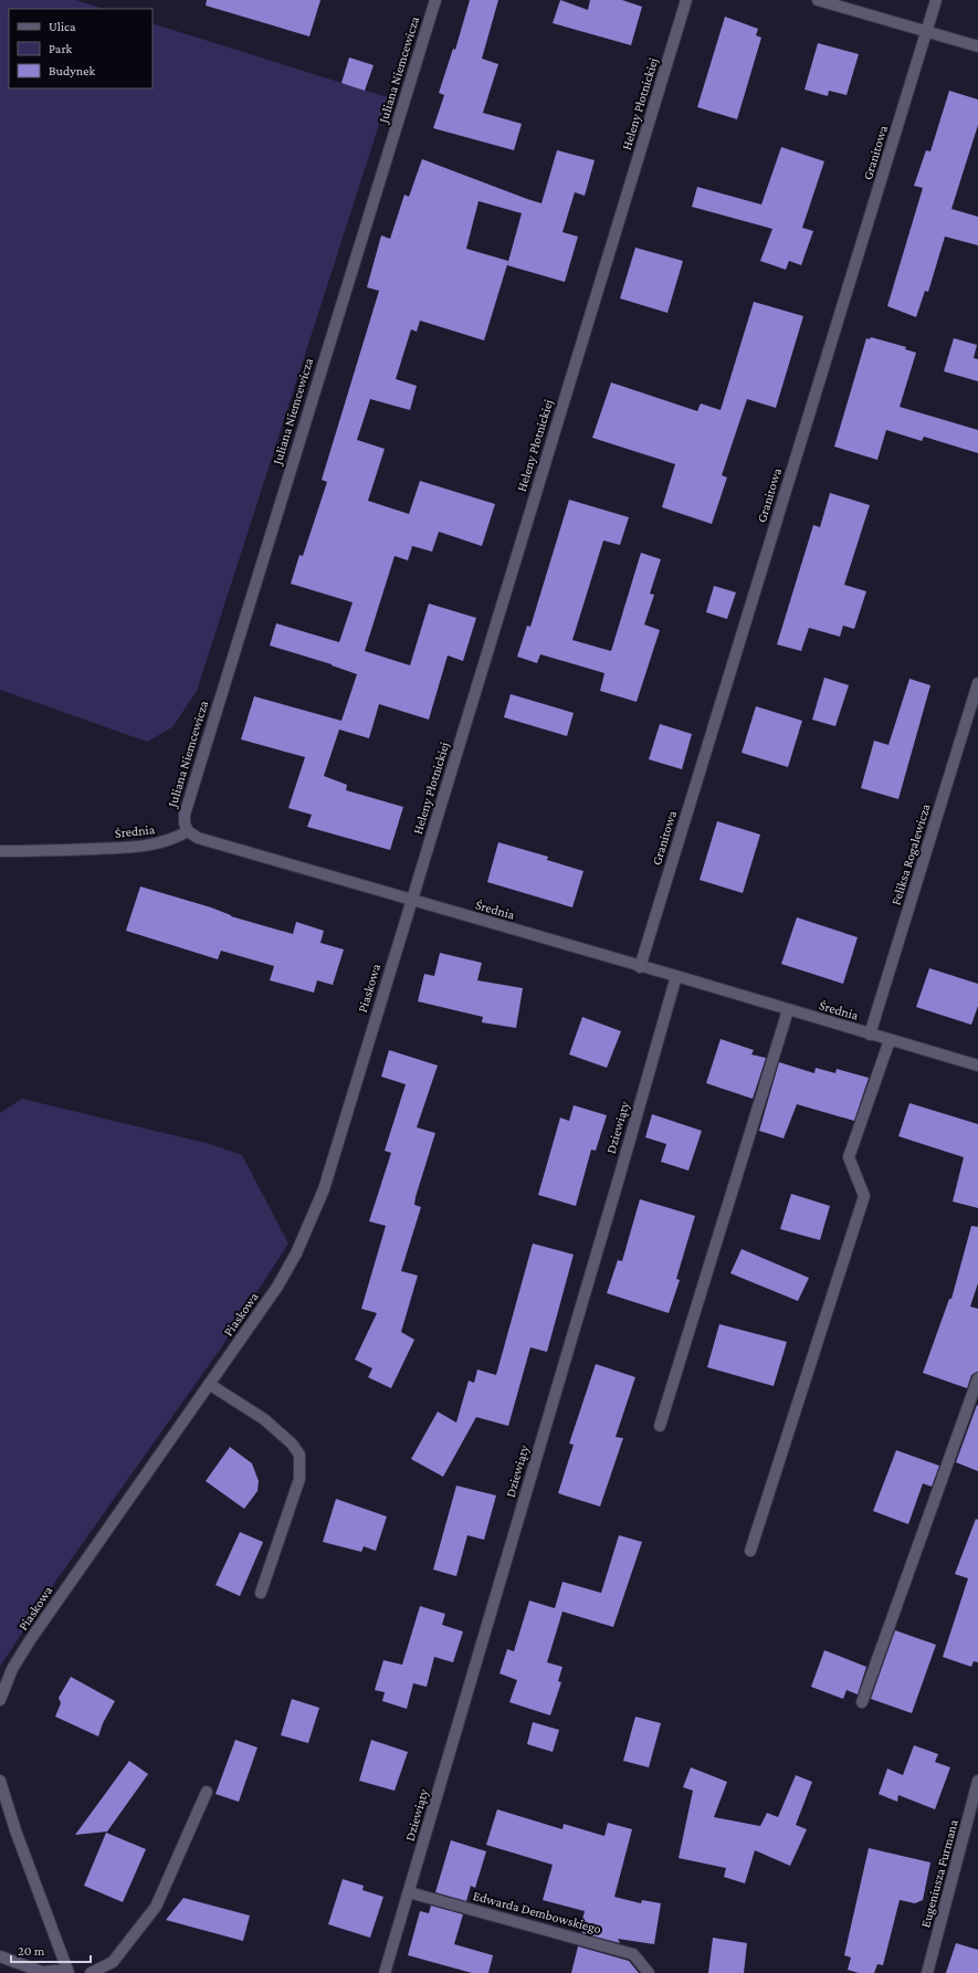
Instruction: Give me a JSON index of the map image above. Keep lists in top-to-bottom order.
{
  "streets": {
    "street": [
      "Juliana Niemcewicza",
      "Heleny Płotnickiej",
      "Granitowa",
      "Średnia",
      "Feliksa Rogalewicza",
      "Piaskowa",
      "Dziewiąty",
      "Eugeniusza Furmana",
      "Edwarda Dembowskiego"
    ]
  },
  "crossings": [
    ["Juliana Niemcewicza", "Średnia"],
    ["Heleny Płotnickiej", "Średnia"],
    ["Heleny Płotnickiej", "Piaskowa"],
    ["Granitowa", "Średnia"],
    ["Średnia", "Feliksa Rogalewicza"],
    ["Średnia", "Piaskowa"],
    ["Średnia", "Dziewiąty"],
    ["Dziewiąty", "Edwarda Dembowskiego"]
  ],
  "legend": ["Ulica", "Park", "Budynek"],
  "scale_bar": "20 m"
}
